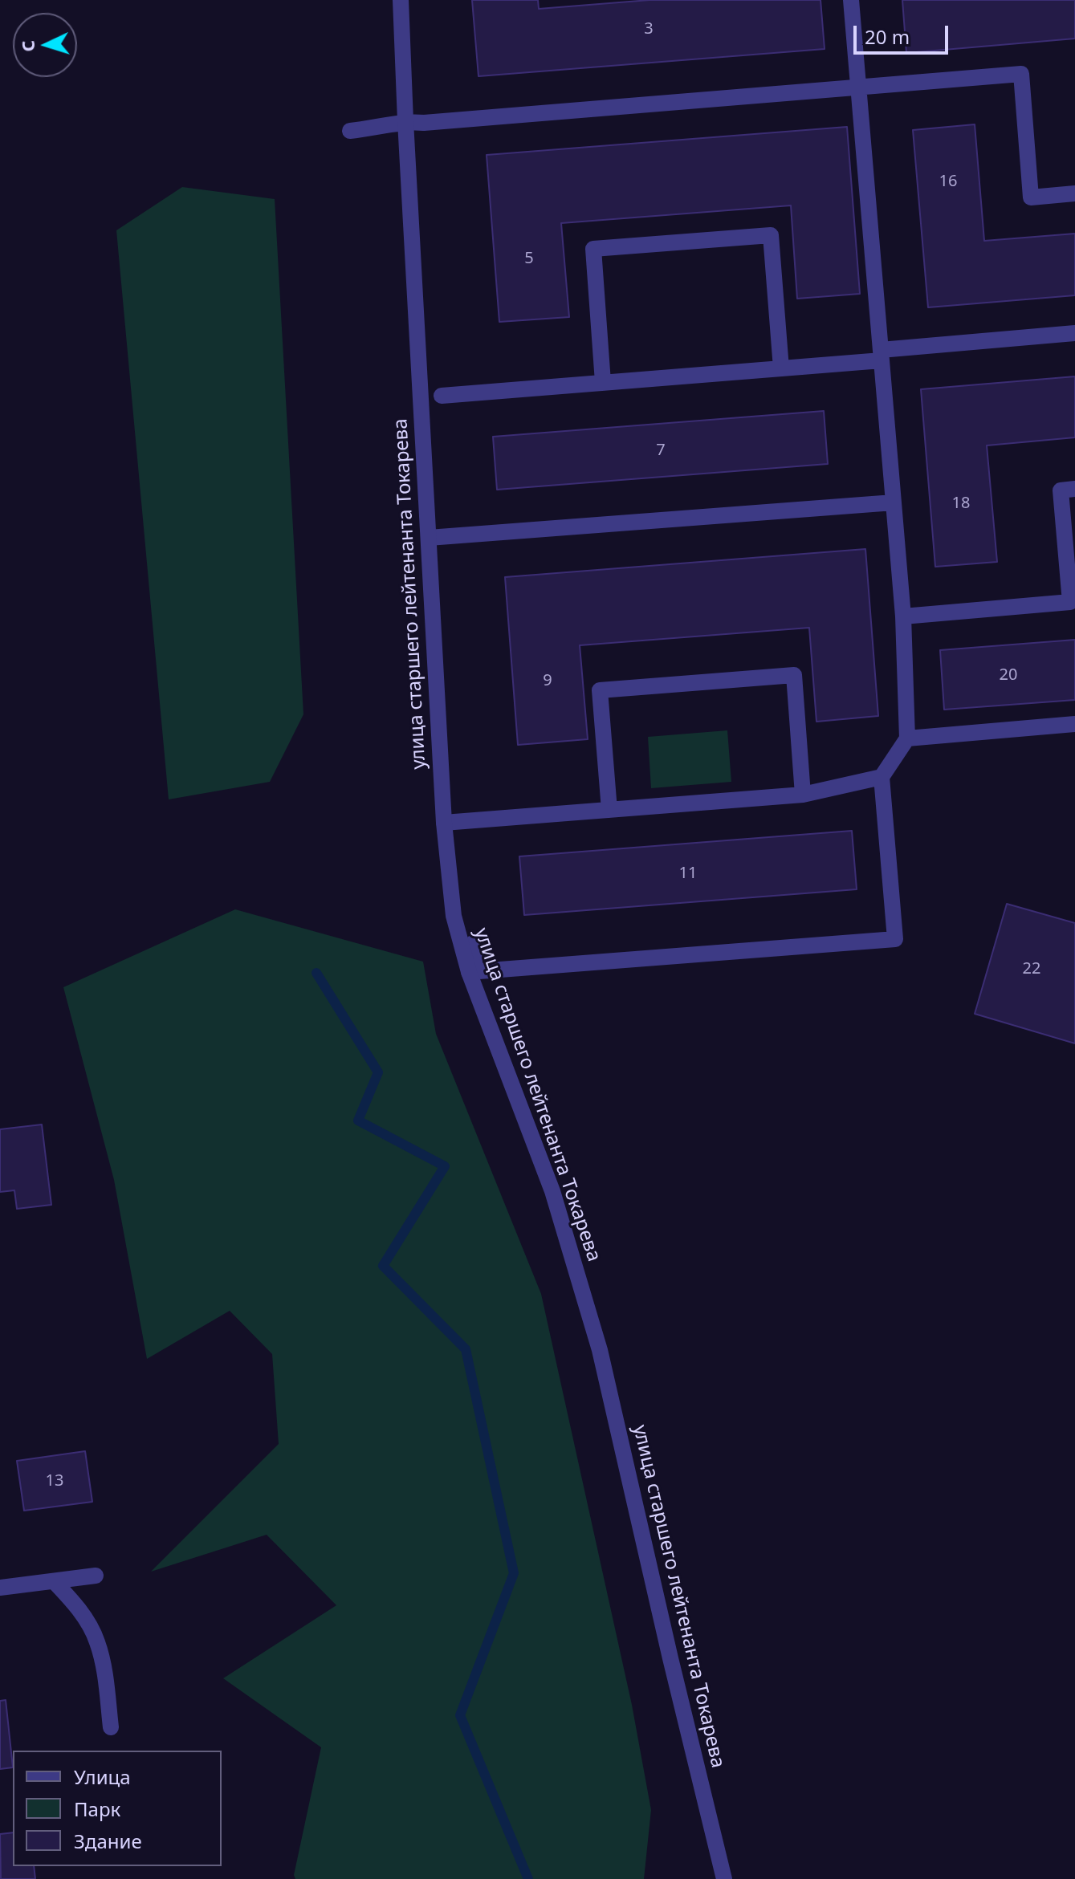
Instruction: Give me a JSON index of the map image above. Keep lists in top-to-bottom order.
{
  "streets": {
    "street": ["улица старшего лейтенанта Токарева"]
  },
  "house_numbers": [
    "3",
    "16",
    "5",
    "7",
    "18",
    "20",
    "9",
    "11",
    "22",
    "13"
  ],
  "legend": ["Улица", "Парк", "Здание"],
  "scale_bar": "20 m",
  "north": "left"
}
